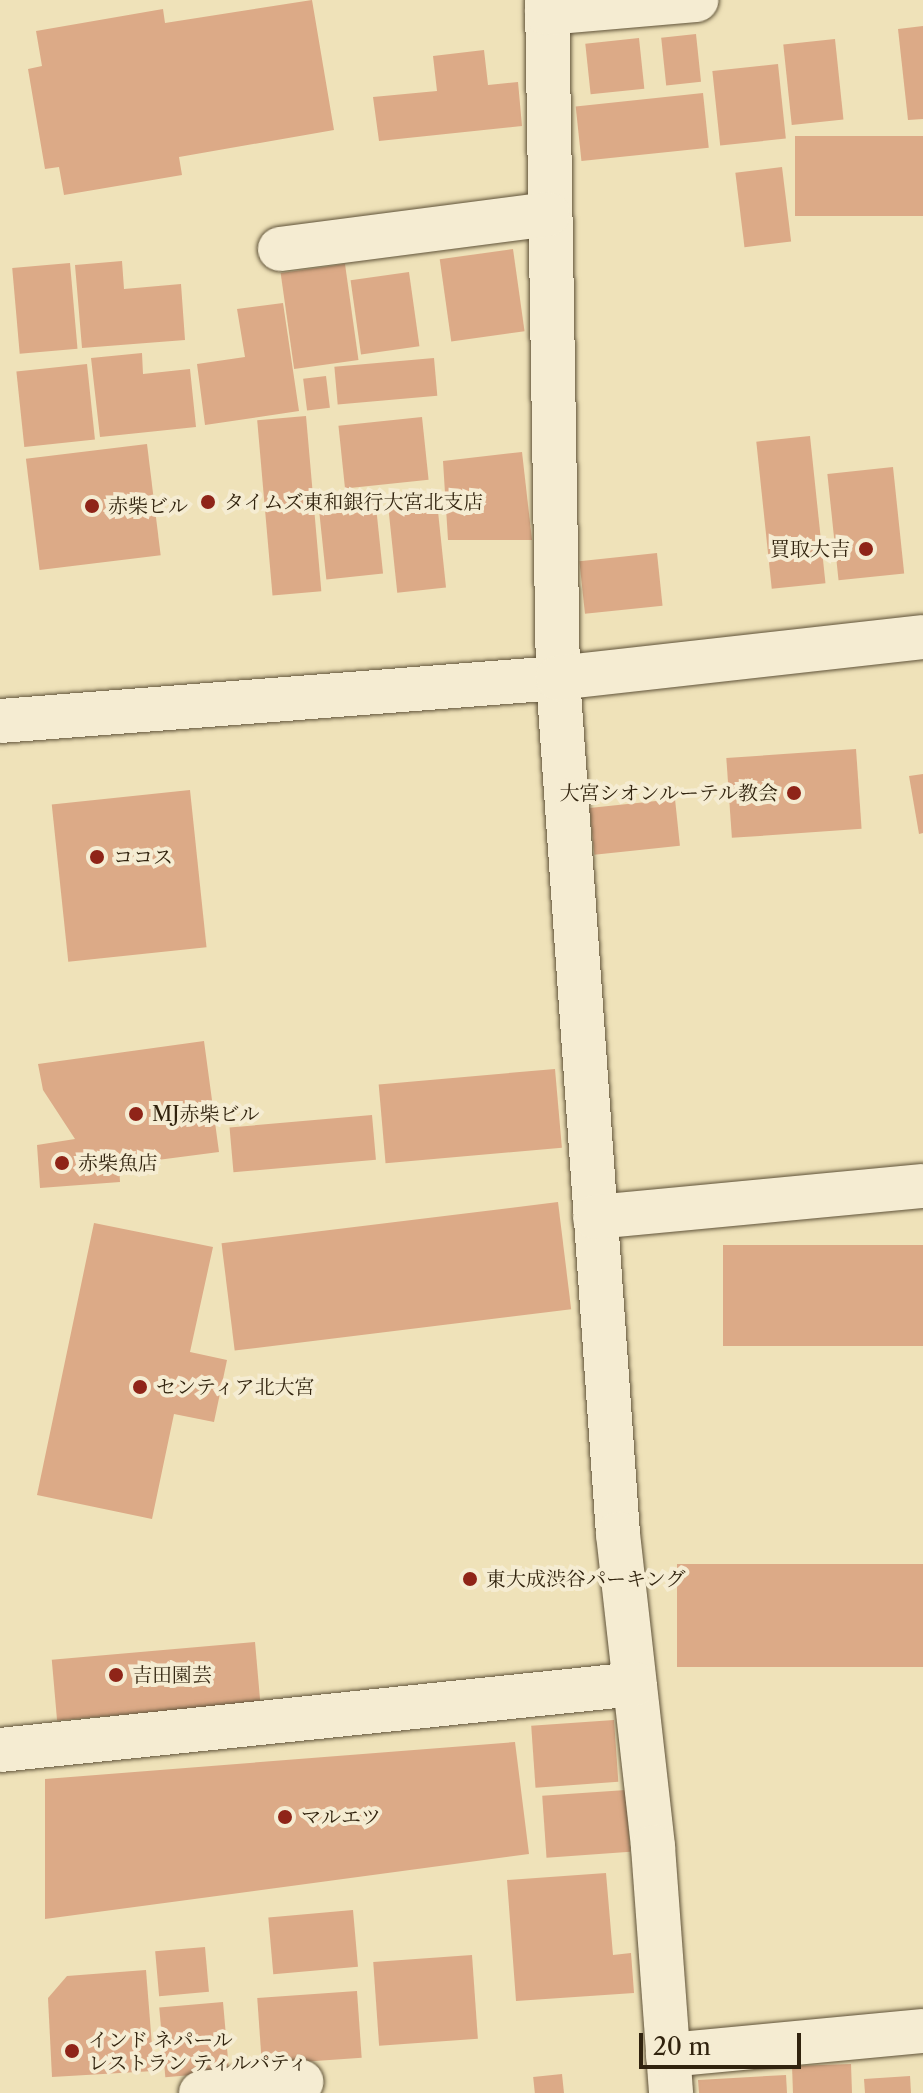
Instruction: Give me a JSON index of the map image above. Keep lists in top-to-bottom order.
{
  "places": [
    "タイムズ東和銀行大宮北支店",
    "赤柴ビル",
    "買取大吉",
    "大宮シオンルーテル教会",
    "ココス",
    "MJ赤柴ビル",
    "赤柴魚店",
    "センティア北大宮",
    "東大成渋谷パーキング",
    "吉田園芸",
    "マルエツ",
    "インド ネパール レストラン ティルパティ"
  ],
  "scale_bar": "20 m"
}
